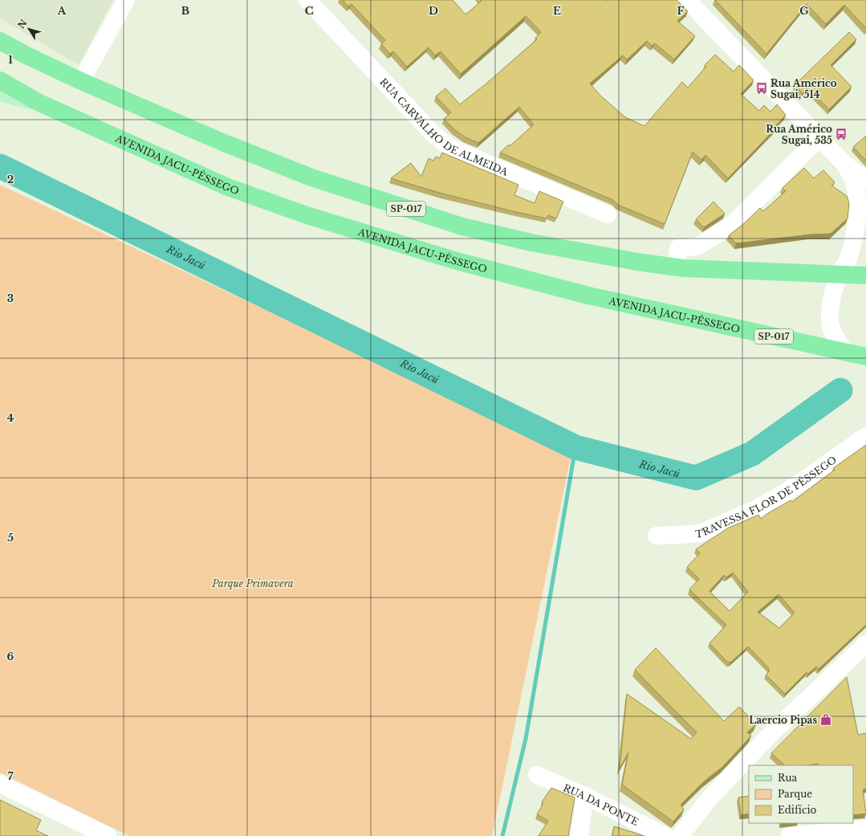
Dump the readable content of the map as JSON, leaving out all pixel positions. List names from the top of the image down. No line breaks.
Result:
{"streets":{"highway":["AVENIDA JACU-PÊSSEGO","SP-017"],"street":["RUA CARVALHO DE ALMEIDA","TRAVESSA FLOR DE PÊSSEGO","RUA DA PONTE"]},"water":["Rio Jacú"],"parks":["Parque Primavera"],"places":{"bus stop":["Rua Américo Sugai, 514","Rua Américo Sugai, 535"],"shop":["Laercio Pipas"]},"legend":["Rua","Parque","Edifício"],"north":"top left","grid":{"columns":["A","B","C","D","E","F","G"],"rows":["1","2","3","4","5","6","7"]}}
